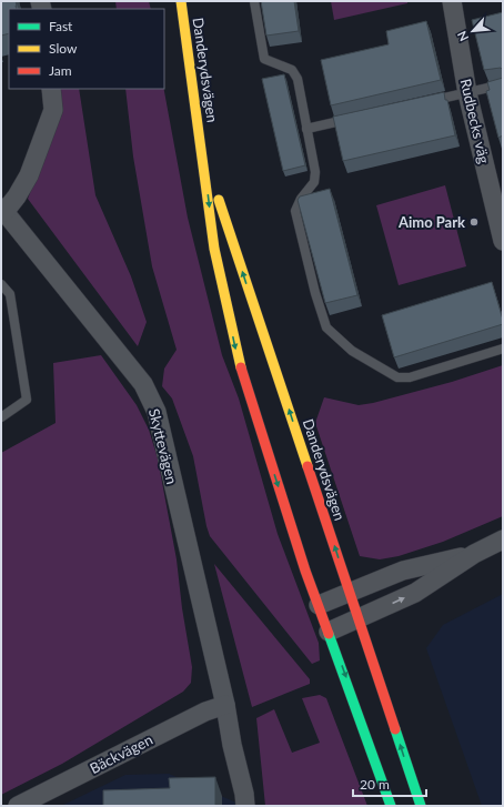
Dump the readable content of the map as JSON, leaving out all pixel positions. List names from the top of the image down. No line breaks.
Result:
{"streets":{"main road":["Danderydsvägen"],"street":["Rudbecks väg","Skyttevägen","Bäckvägen"]},"crossings":[["Skyttevägen","Bäckvägen"]],"places":["Aimo Park"],"legend":["Fast","Slow","Jam"],"scale_bar":"20 m","north":"bottom left"}
